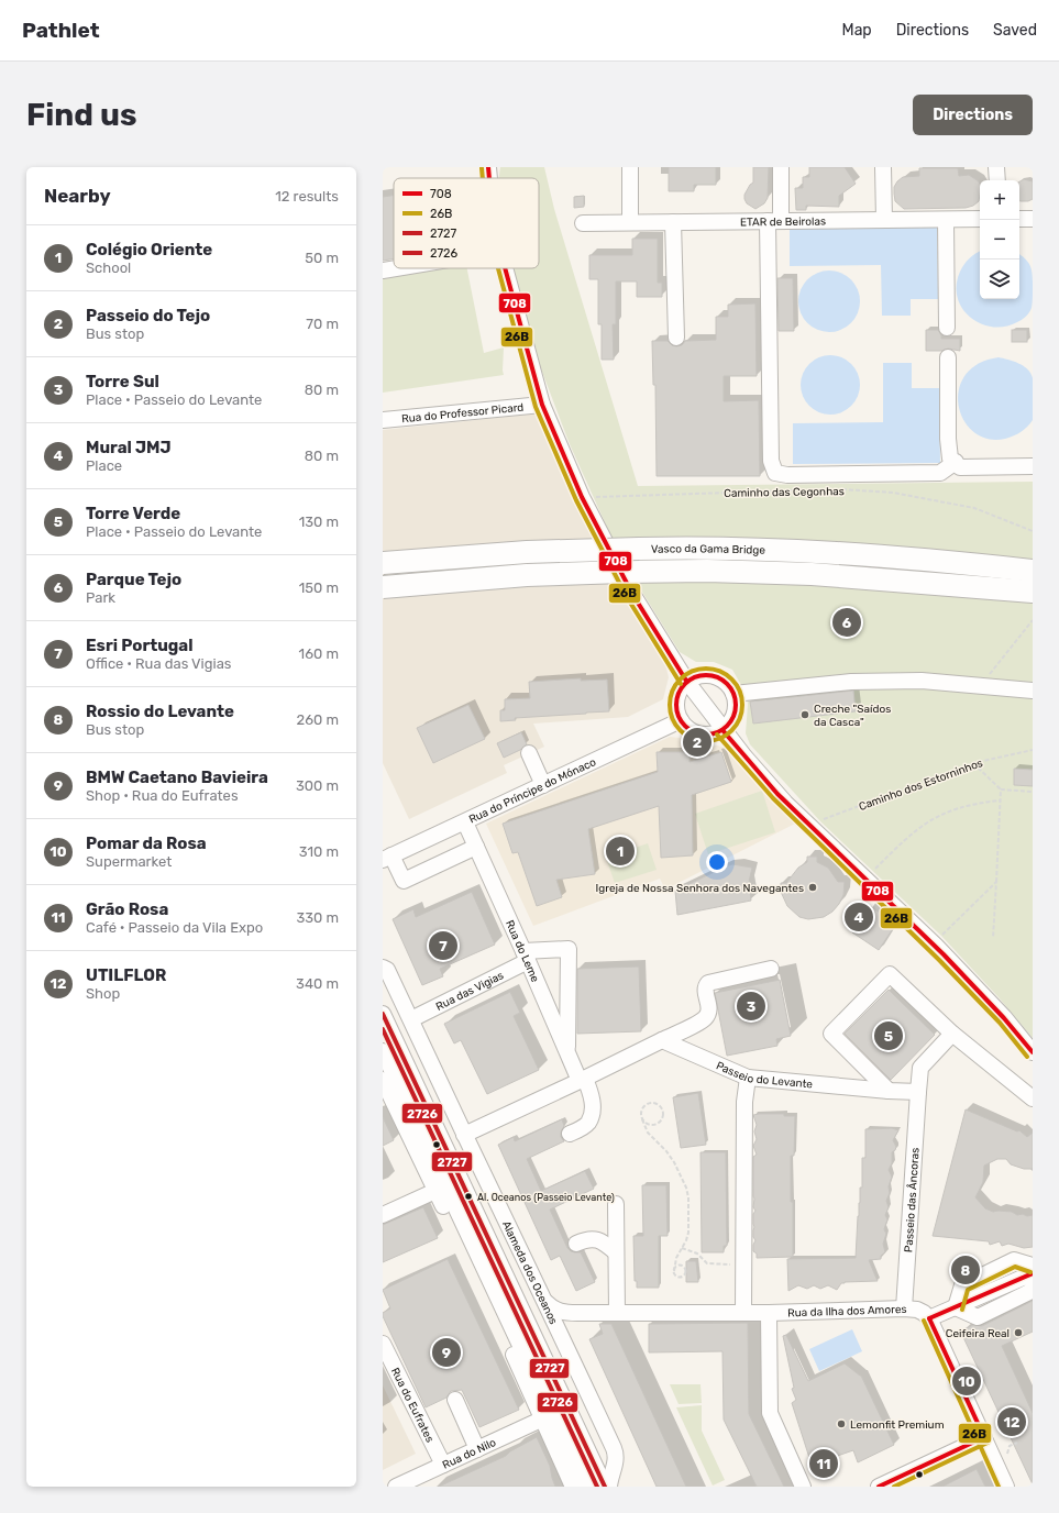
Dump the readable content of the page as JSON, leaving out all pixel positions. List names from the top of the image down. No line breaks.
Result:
{"streets":{"highway":["Vasco da Gama Bridge"],"street":["ETAR de Beirolas","Rua do Professor Picard","Rua do Príncipe do Mónaco","Rua do Leme","Rua das Vigias","Passeio do Levante","Passeio das Âncoras","Alameda dos Oceanos","Rua da Ilha dos Amores","Rua do Eufrates","Rua do Nilo"],"path":["Caminho das Cegonhas","Caminho dos Estorninhos"]},"crossings":[["Rua do Príncipe do Mónaco","Rua do Leme"],["Rua do Leme","Rua das Vigias"],["Rua das Vigias","Alameda dos Oceanos"],["Passeio do Levante","Passeio das Âncoras"],["Passeio das Âncoras","Rua da Ilha dos Amores"],["Alameda dos Oceanos","Rua da Ilha dos Amores"],["Rua do Eufrates","Rua do Nilo"]],"places":["Creche \"Saídos da Casca\"","Igreja de Nossa Senhora dos Navegantes","Al. Oceanos (Passeio Levante)","Ceifeira Real","Lemonfit Premium"],"lines":["transit line 708","transit line 26B","transit line 2727","transit line 2726"],"legend":["708","26B","2727","2726"],"page":{"header":"Pathlet","nav":["Map","Directions","Saved"],"buttons":"Directions","title":"Find us","heading":["Nearby","12 results"],"map_buttons":["+","−"],"list":[{"mark":"1","name":"Colégio Oriente","note":"School","value":"50 m"},{"mark":"2","name":"Passeio do Tejo","note":"Bus stop","value":"70 m"},{"mark":"3","name":"Torre Sul","note":"Place · Passeio do Levante","value":"80 m"},{"mark":"4","name":"Mural JMJ","note":"Place","value":"80 m"},{"mark":"5","name":"Torre Verde","note":"Place · Passeio do Levante","value":"130 m"},{"mark":"6","name":"Parque Tejo","note":"Park","value":"150 m"},{"mark":"7","name":"Esri Portugal","note":"Office · Rua das Vigias","value":"160 m"},{"mark":"8","name":"Rossio do Levante","note":"Bus stop","value":"260 m"},{"mark":"9","name":"BMW Caetano Bavieira","note":"Shop · Rua do Eufrates","value":"300 m"},{"mark":"10","name":"Pomar da Rosa","note":"Supermarket","value":"310 m"},{"mark":"11","name":"Grão Rosa","note":"Café · Passeio da Vila Expo","value":"330 m"},{"mark":"12","name":"UTILFLOR","note":"Shop","value":"340 m"}],"pins":["6","2","1","4","7","3","5","8","9","10","12","11"]}}
